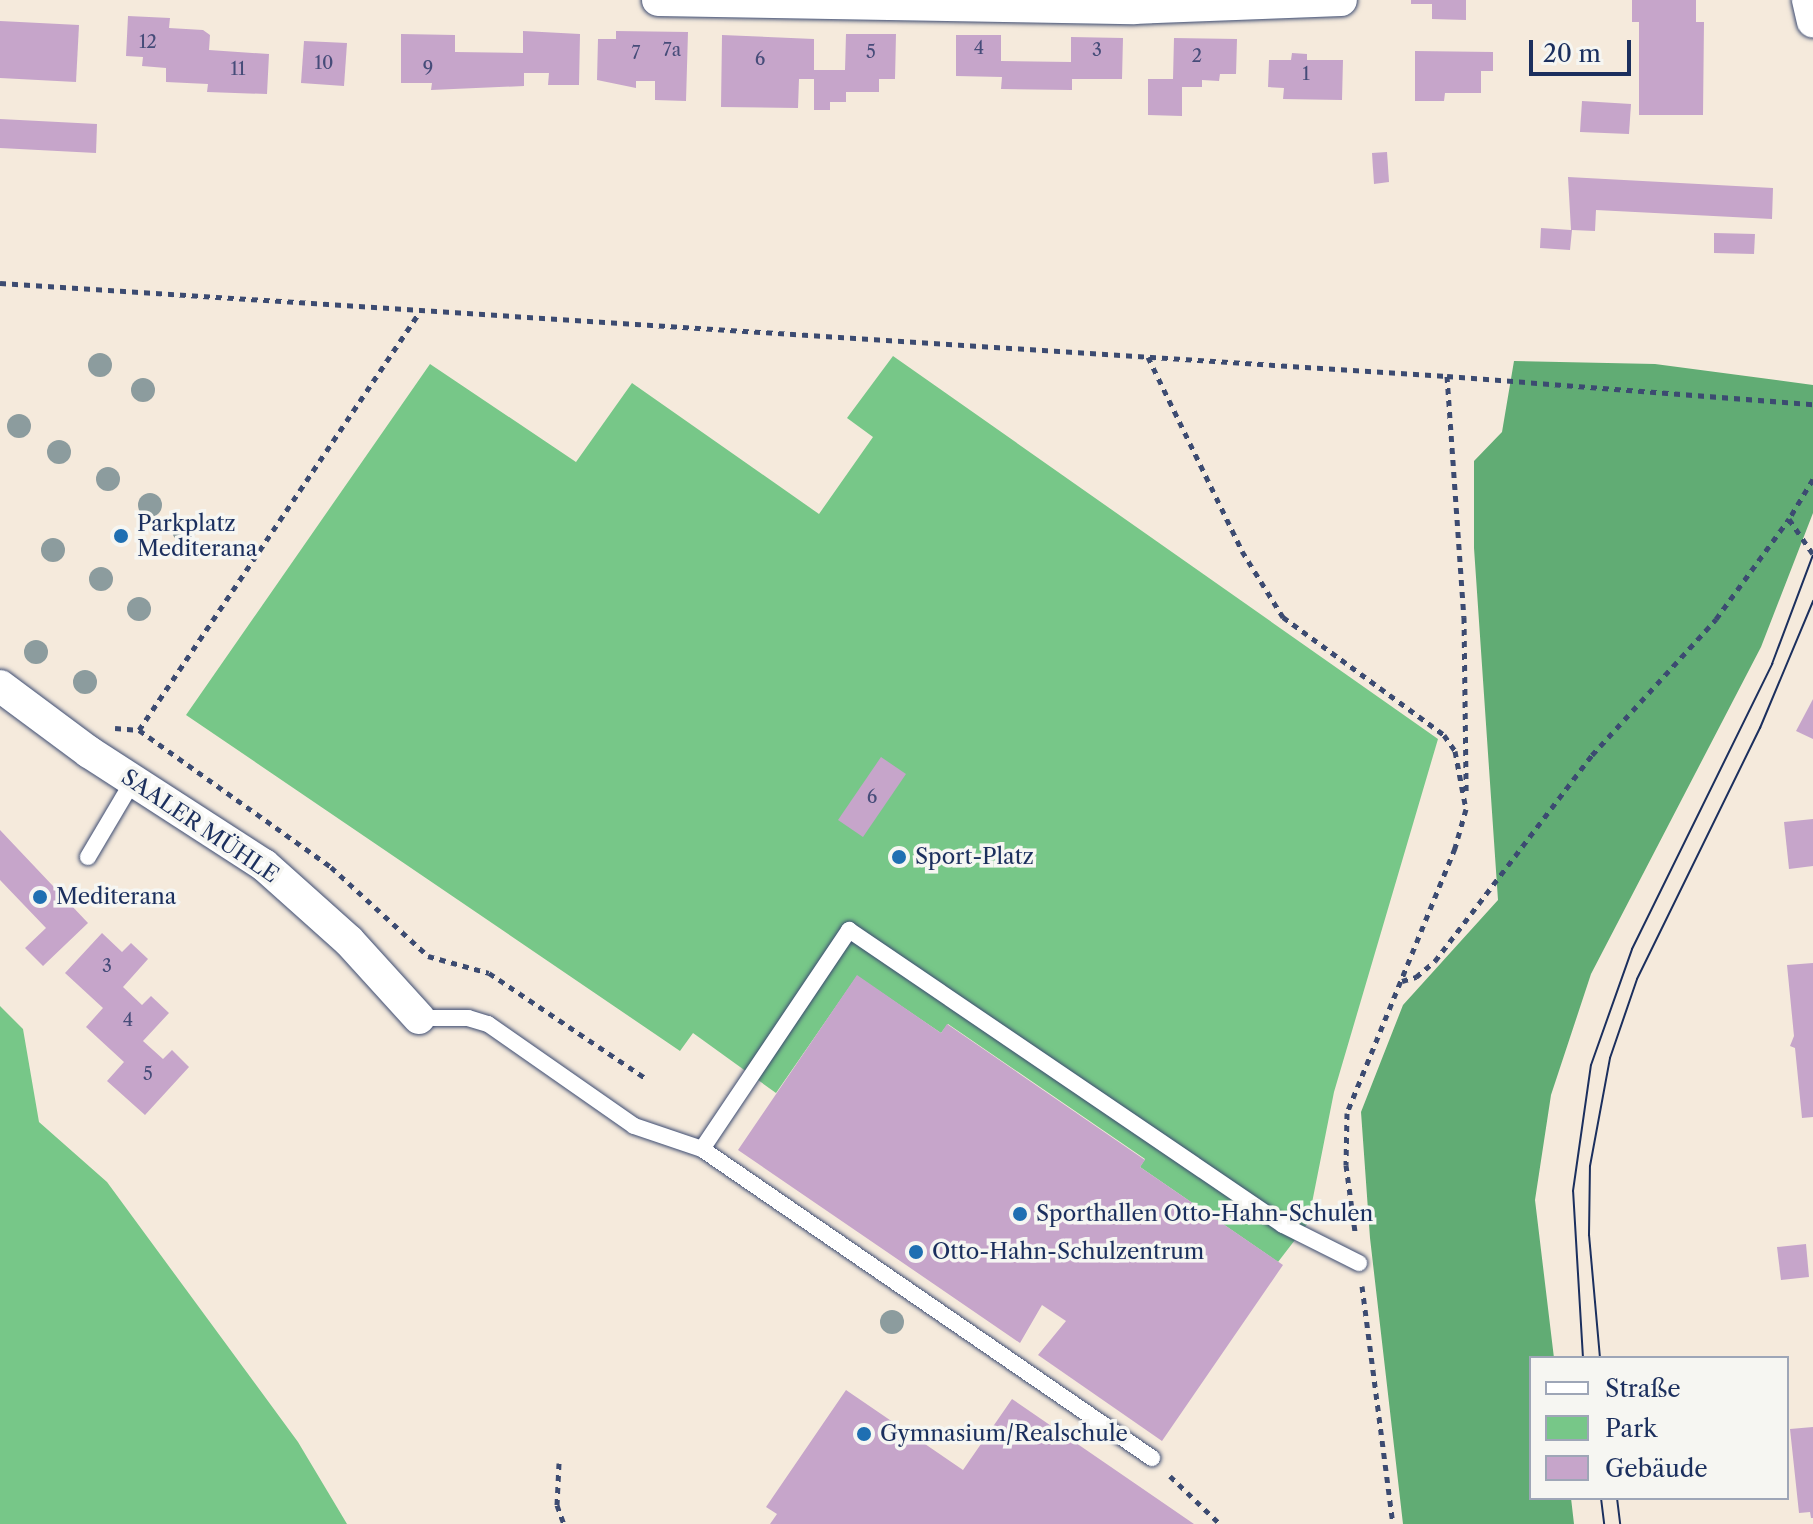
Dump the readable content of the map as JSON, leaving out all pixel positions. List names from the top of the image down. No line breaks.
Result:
{"streets":{"street":["SAALER MÜHLE"]},"places":["Parkplatz Mediterana","Sport-Platz","Mediterana","Sporthallen Otto-Hahn-Schulen","Otto-Hahn-Schulzentrum","Gymnasium/Realschule"],"house_numbers":["12","4","7a","3","5","7","2","6","10","9","11","1","6","3","4","5"],"legend":["Straße","Park","Gebäude"],"scale_bar":"20 m"}
